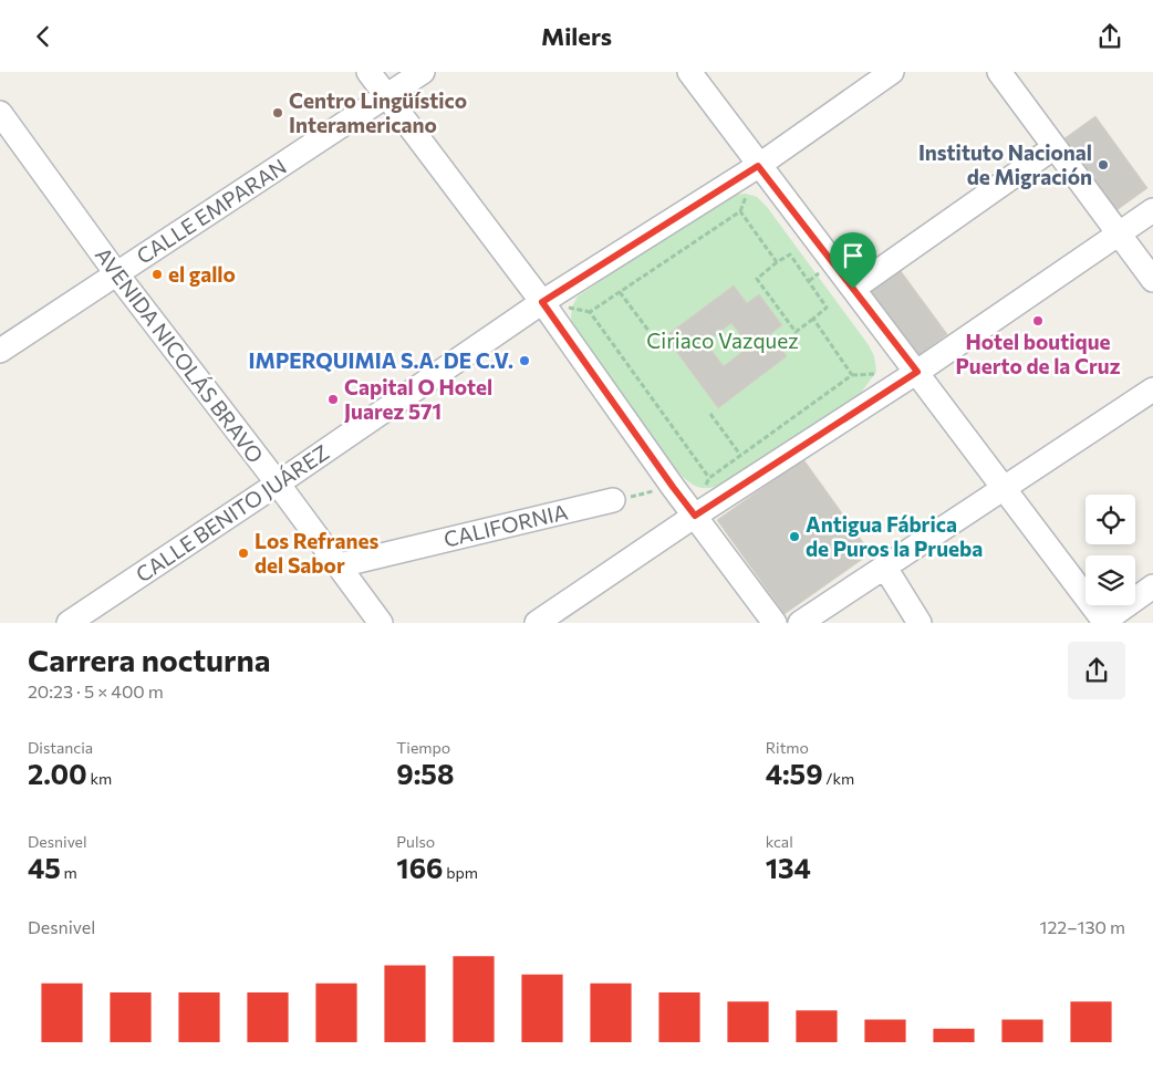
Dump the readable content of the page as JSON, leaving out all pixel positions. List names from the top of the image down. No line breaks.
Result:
{"streets":{"street":["CALLE EMPARAN","AVENIDA NICOLÁS BRAVO","CALLE BENITO JUÁREZ","CALIFORNIA"]},"crossings":[["CALLE EMPARAN","AVENIDA NICOLÁS BRAVO"],["AVENIDA NICOLÁS BRAVO","CALLE BENITO JUÁREZ"],["AVENIDA NICOLÁS BRAVO","CALIFORNIA"]],"parks":["Ciriaco Vazquez"],"places":["Centro Lingüístico Interamericano","Instituto Nacional de Migración","el gallo","Hotel boutique Puerto de la Cruz","IMPERQUIMIA S.A. DE C.V.","Capital O Hotel Juarez 571","Antigua Fábrica de Puros la Prueba","Los Refranes del Sabor"],"page":{"header":"Milers","heading":["Carrera nocturna","20:23 · 5 × 400 m"],"stats":[["Distancia","2.00 km"],["Tiempo","9:58"],["Ritmo","4:59 /km"],["Desnivel","45 m"],["Pulso","166 bpm"],["kcal","134"]],"chart":["Desnivel","122–130 m"]}}
